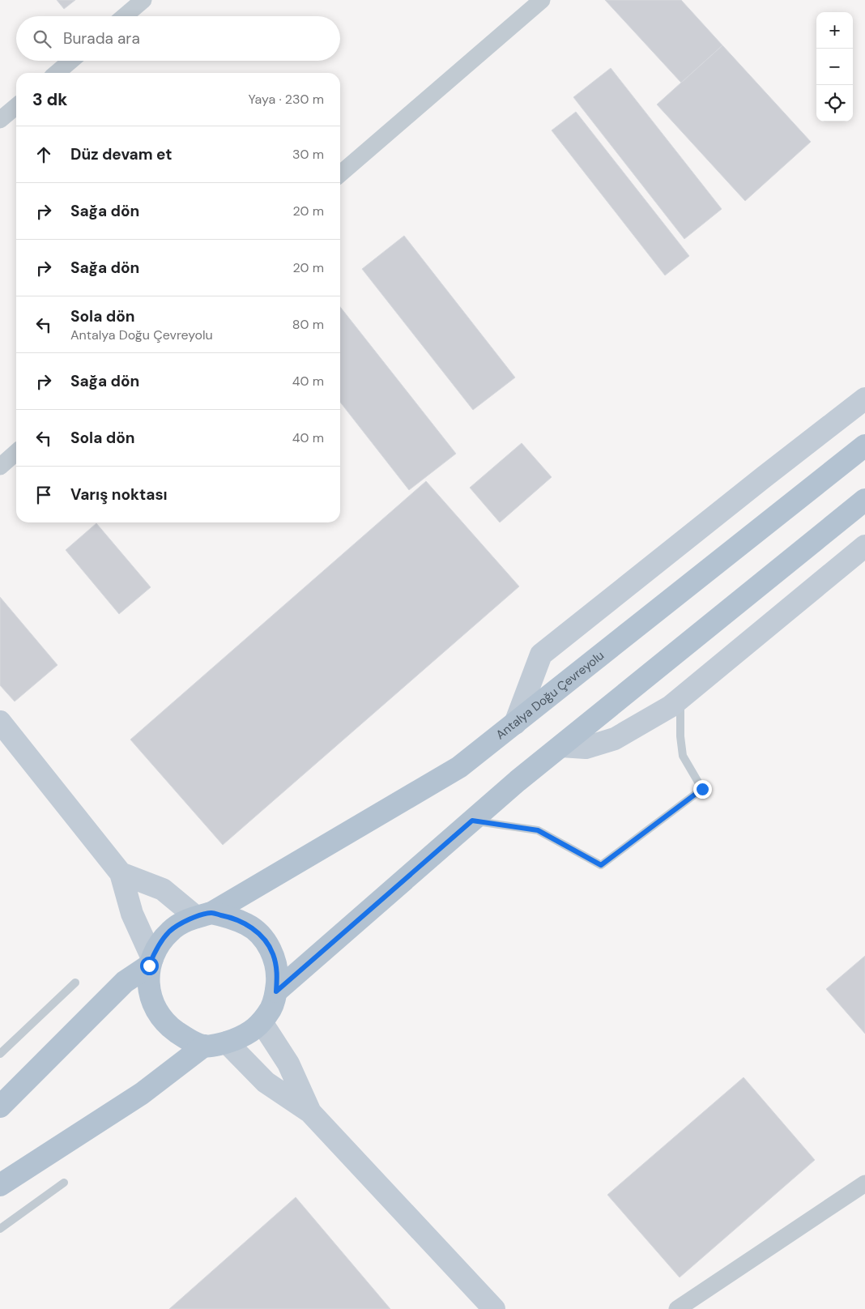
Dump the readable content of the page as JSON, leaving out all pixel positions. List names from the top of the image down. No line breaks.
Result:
{"streets":{"main road":["Antalya Doğu Çevreyolu"]},"page":{"map_buttons":["+","−"],"search":"Burada ara","heading":["3 dk","Yaya · 230 m"],"list":[["Düz devam et","30 m"],["Sağa dön","20 m"],["Sağa dön","20 m"],["Sola dön","Antalya Doğu Çevreyolu","80 m"],["Sağa dön","40 m"],["Sola dön","40 m"],"Varış noktası"]}}
